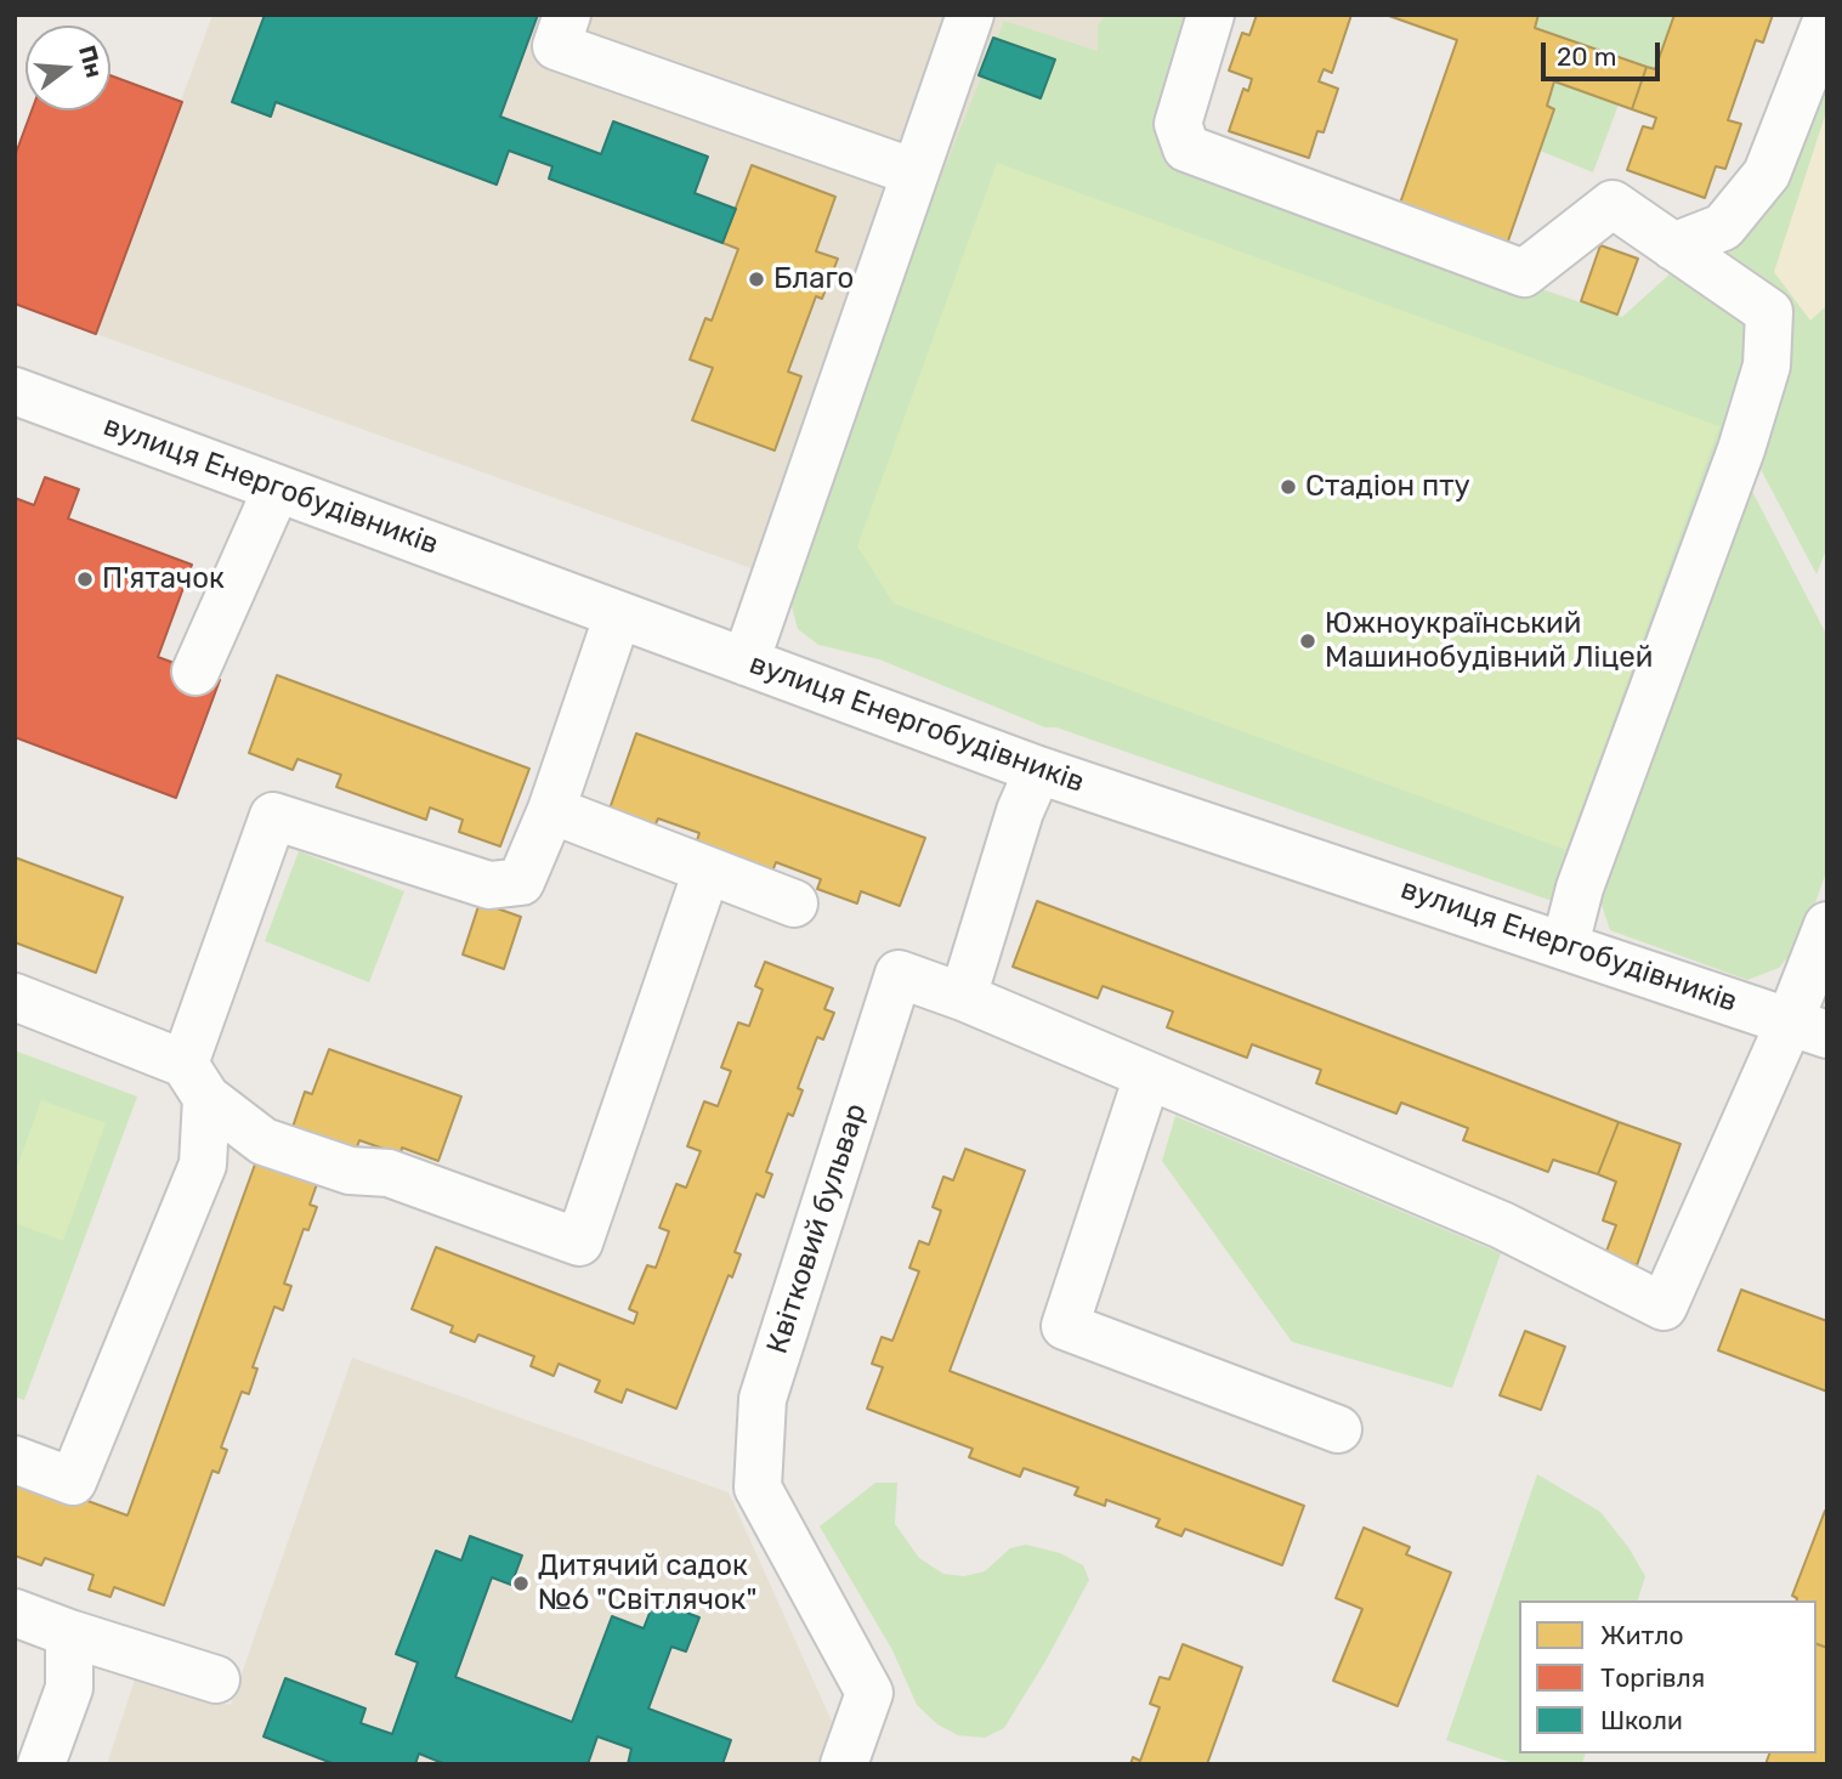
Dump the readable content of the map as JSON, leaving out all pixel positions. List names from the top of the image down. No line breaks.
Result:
{"streets":{"street":["вулиця Енергобудівників","Квітковий бульвар"]},"places":["Благо","Стадіон пту","П'ятачок","Южноукраїнський Машинобудівний Ліцей","Дитячий садок №6 \"Світлячок\""],"legend":["Житло","Торгівля","Школи"],"scale_bar":"20 m","north":"right"}
